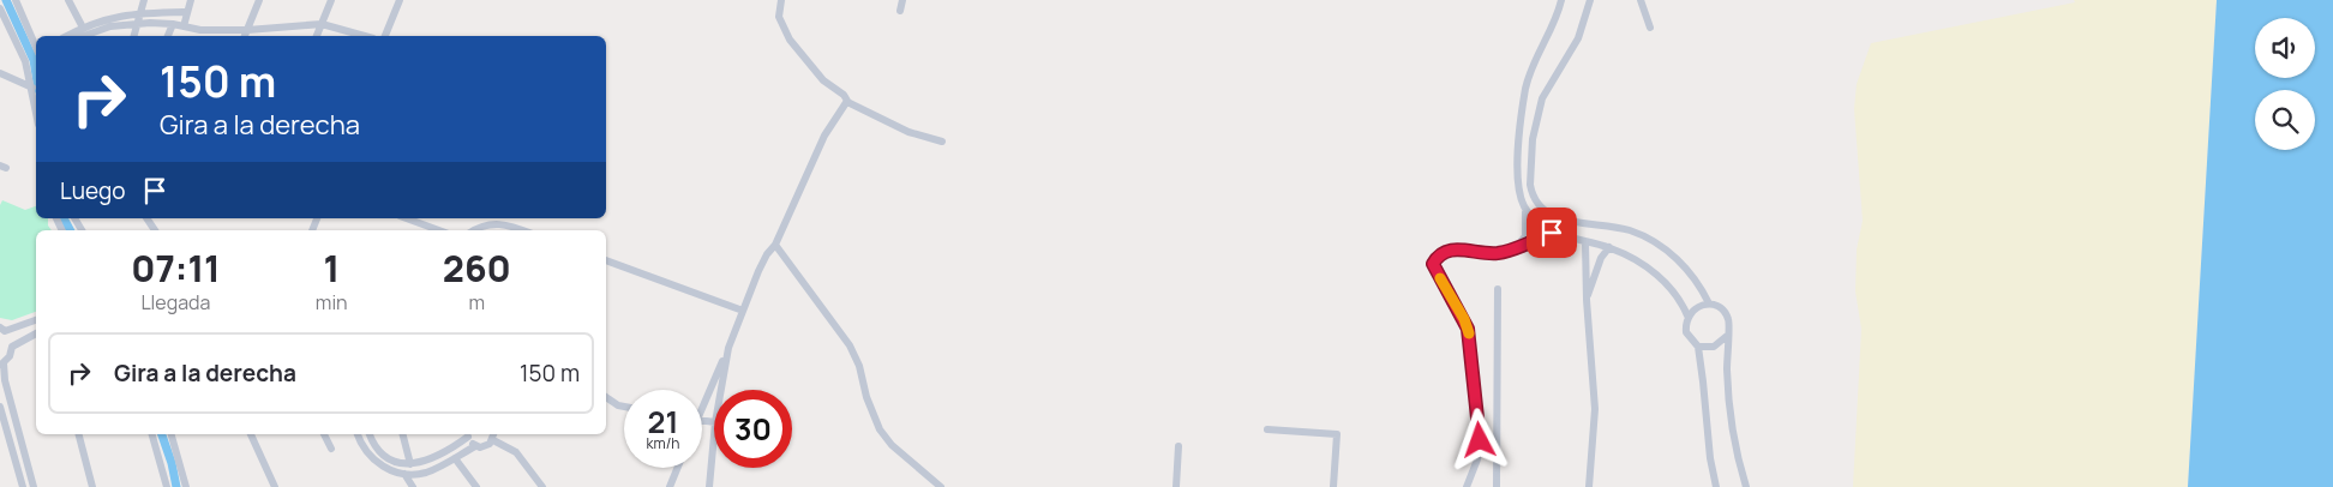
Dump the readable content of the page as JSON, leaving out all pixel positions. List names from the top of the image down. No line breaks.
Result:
{"page":{"turn":["150 m","Gira a la derecha"],"then":"Luego","eta":["07:11","Llegada","1","min","260","m"],"list":[{"name":"Gira a la derecha","value":"150 m"}],"speed":"21 km/h","limit":"30"}}
